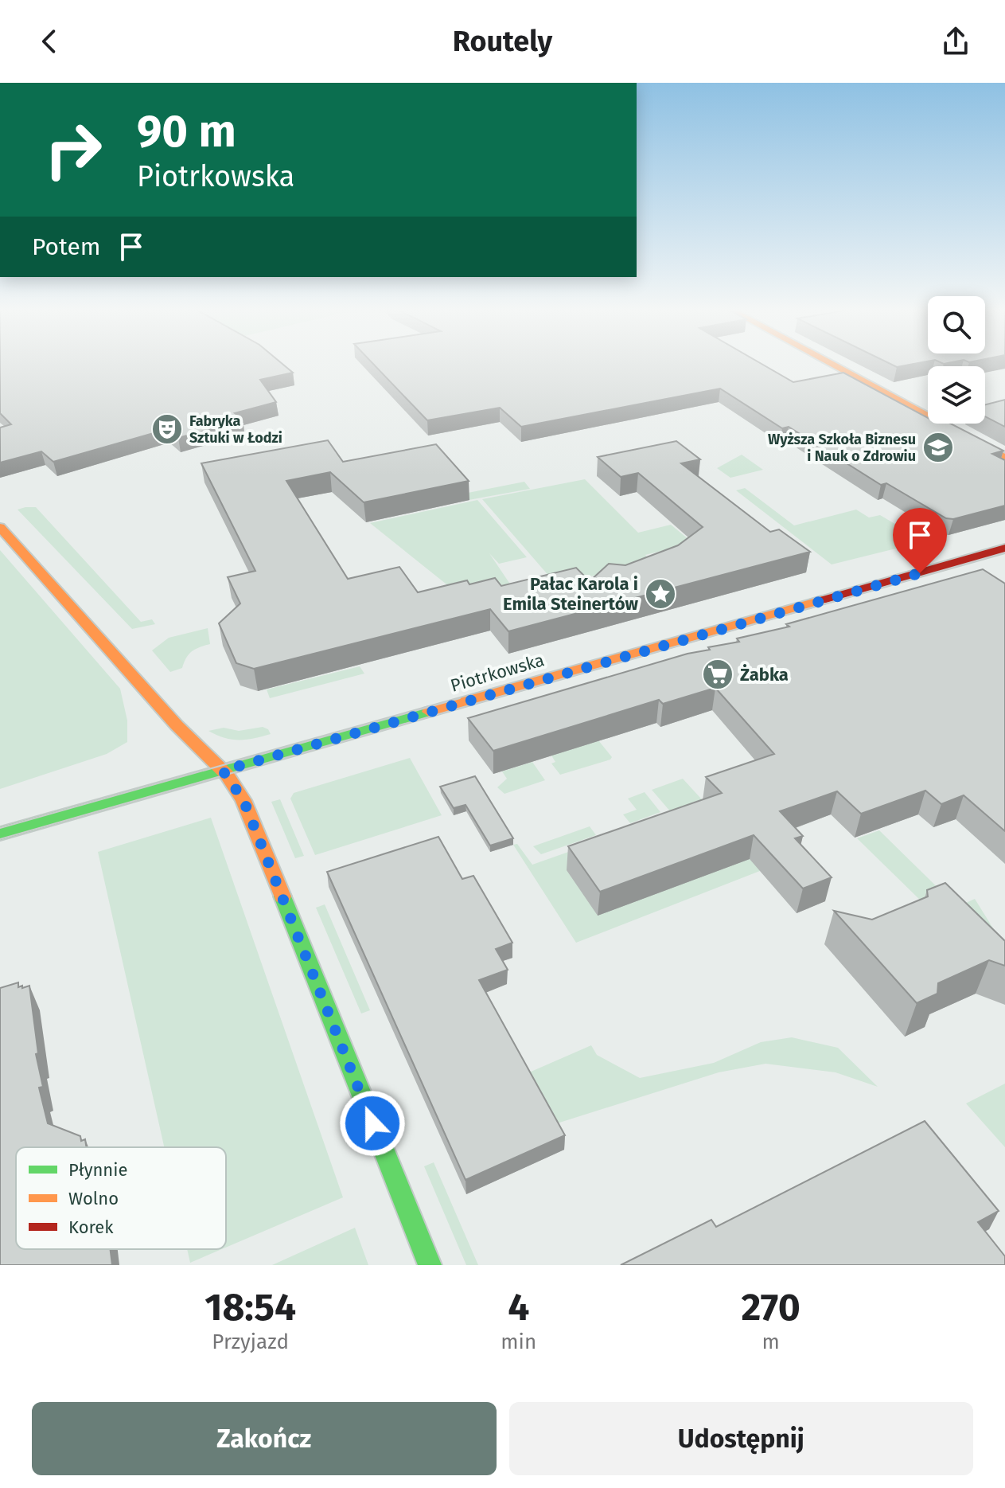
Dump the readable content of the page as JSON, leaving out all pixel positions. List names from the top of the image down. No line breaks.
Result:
{"streets":{"street":["Piotrkowska"]},"places":{"theatre":["Fabryka Sztuki w Łodzi"],"school or university":["Wyższa Szkoła Biznesu i Nauk o Zdrowiu"],"place":["Pałac Karola i Emila Steinertów"],"supermarket":["Żabka"]},"legend":["Płynnie","Wolno","Korek"],"page":{"header":"Routely","turn":["90 m","Piotrkowska"],"then":"Potem","eta":["18:54","Przyjazd","4","min","270","m"],"buttons":["Zakończ","Udostępnij"]}}
